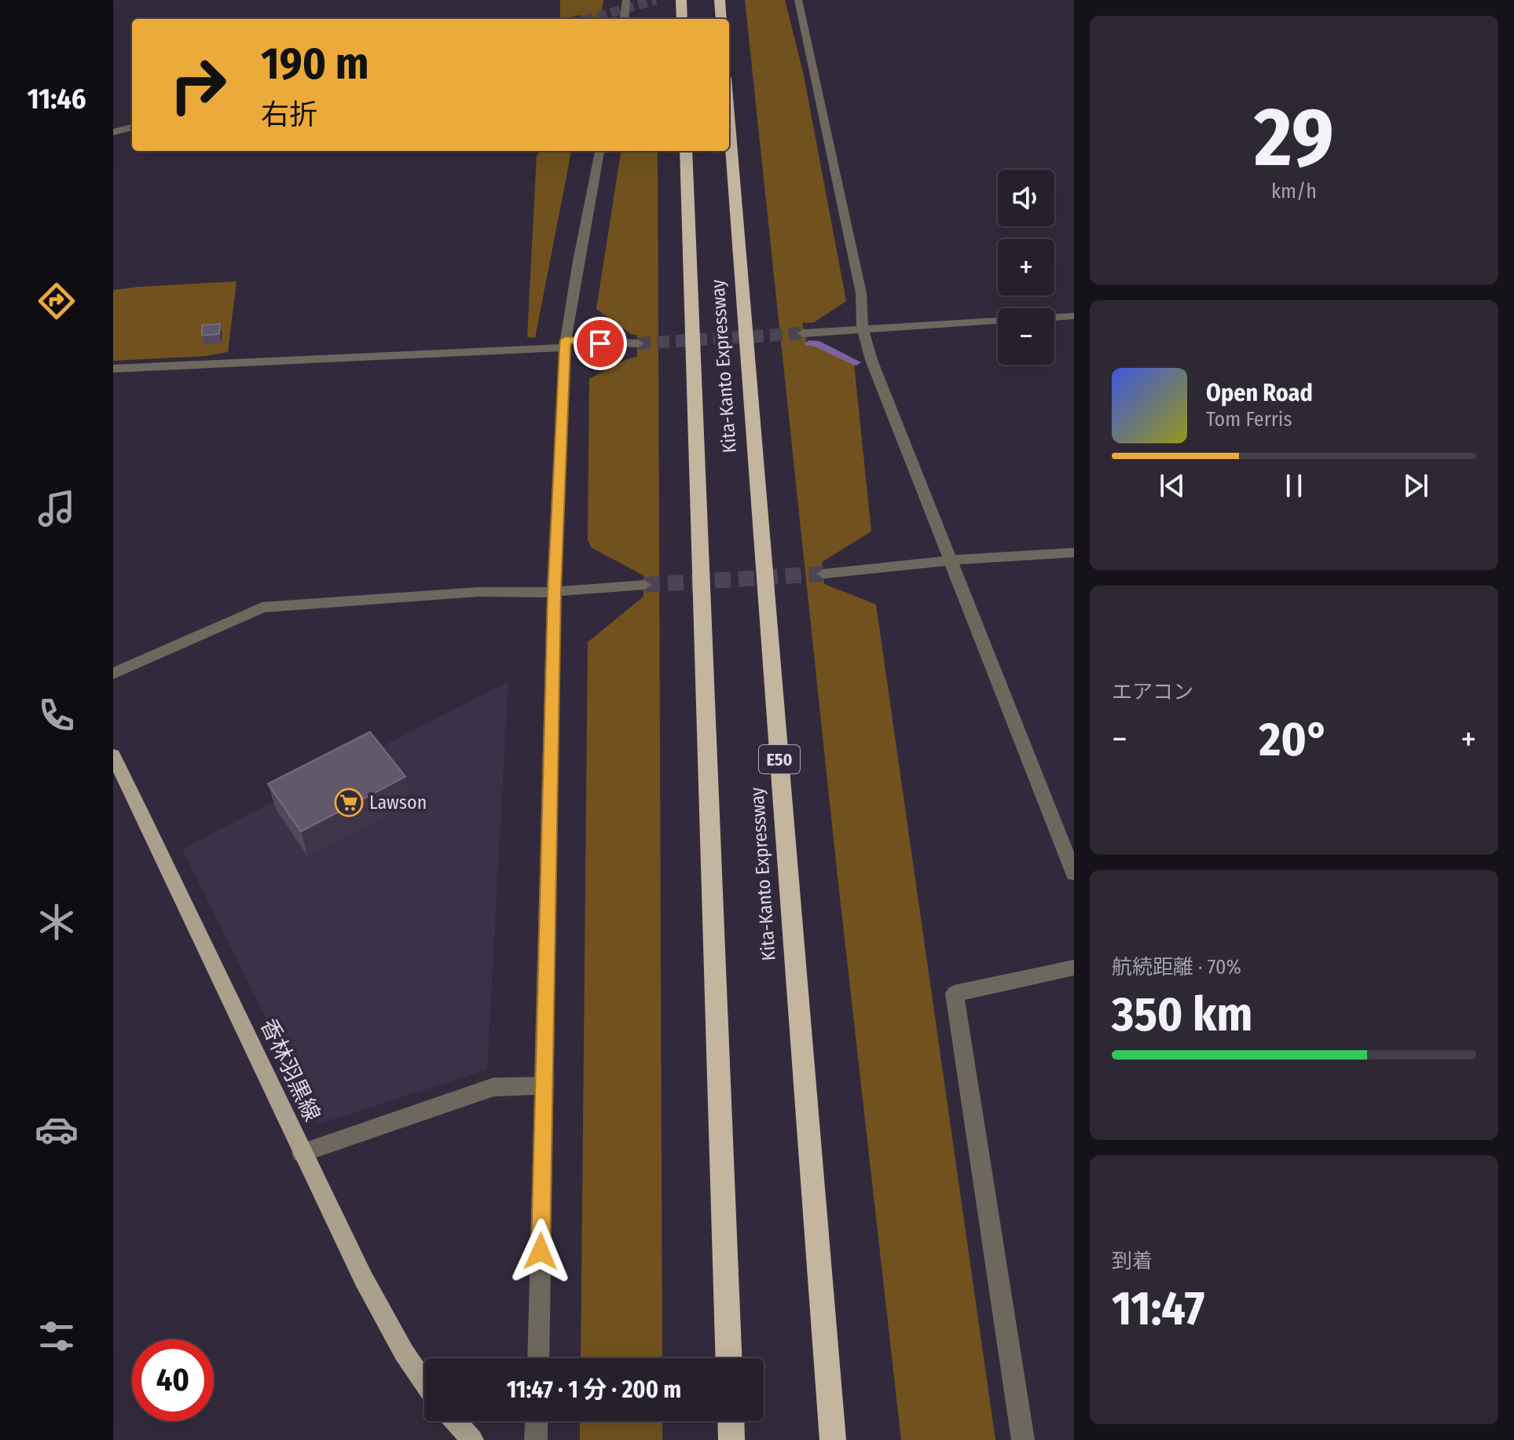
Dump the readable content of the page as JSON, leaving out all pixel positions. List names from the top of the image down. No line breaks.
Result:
{"streets":{"highway":["Kita-Kanto Expressway","E50"],"main road":["香林羽黒線"]},"places":{"supermarket":["Lawson"]},"page":{"tabs":"11:46","tile":[["29","km/h"],"エアコン",["航続距離 · 70%","350 km"],["到着","11:47"]],"turn":["190 m","右折"],"map_buttons":["+","−"],"song":["Open Road","Tom Ferris"],"heat":["−","20°","+"],"limit":"40","trip":"11:47 · 1 分 · 200 m"}}
